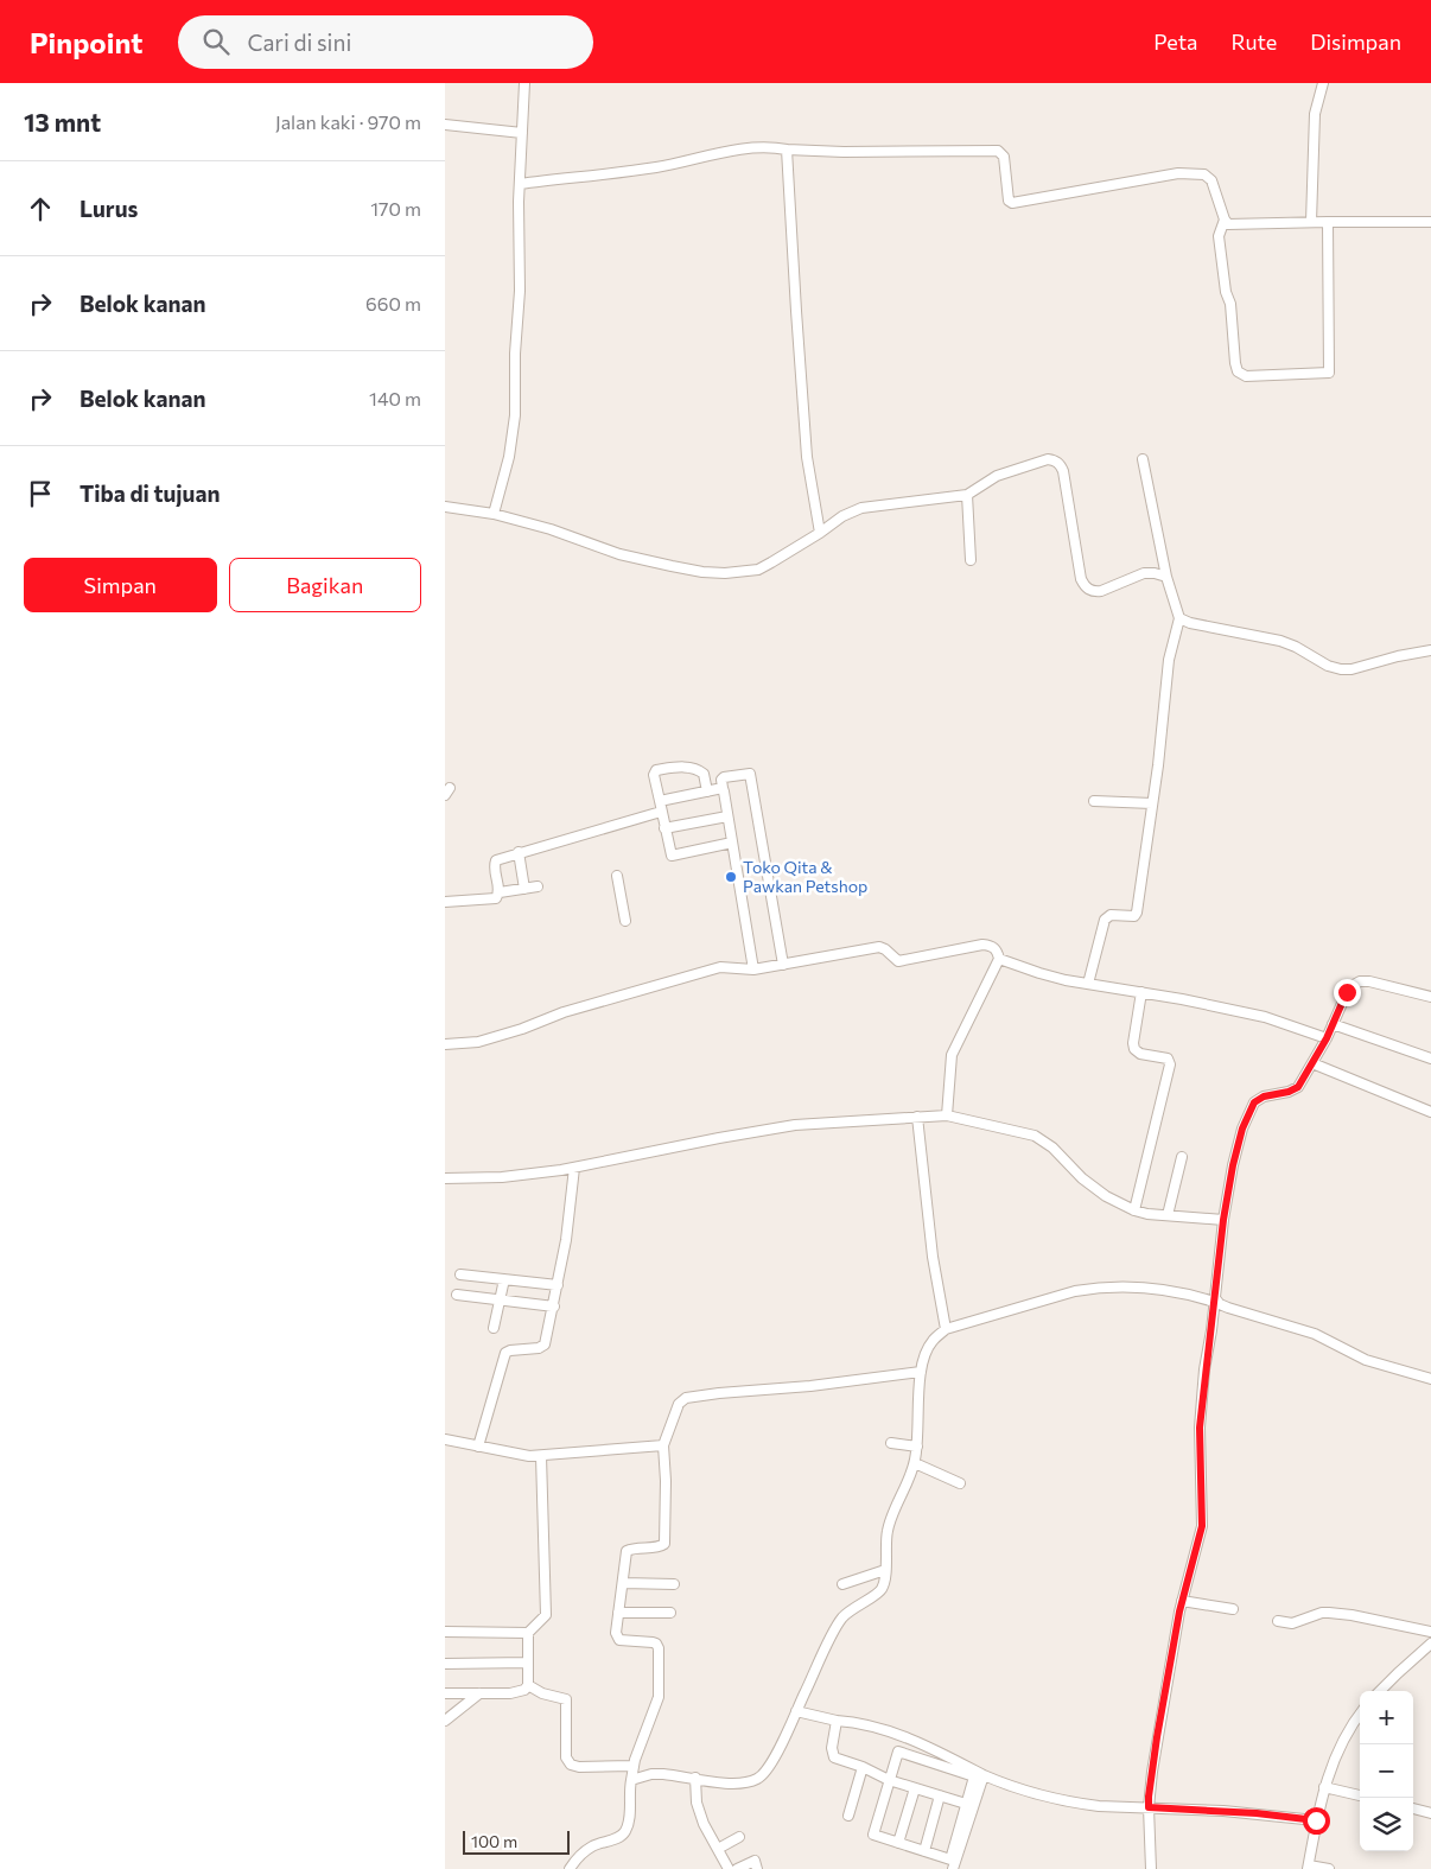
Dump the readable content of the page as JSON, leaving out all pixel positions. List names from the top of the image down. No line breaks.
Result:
{"places":["Toko Qita & Pawkan Petshop"],"scale_bar":"100 m","page":{"header":"Pinpoint","search":"Cari di sini","nav":["Peta","Rute","Disimpan"],"heading":["13 mnt","Jalan kaki · 970 m"],"list":[["Lurus","170 m"],["Belok kanan","660 m"],["Belok kanan","140 m"],"Tiba di tujuan"],"buttons":["Simpan","Bagikan"],"map_buttons":["+","−"],"scale":"100 m"}}
